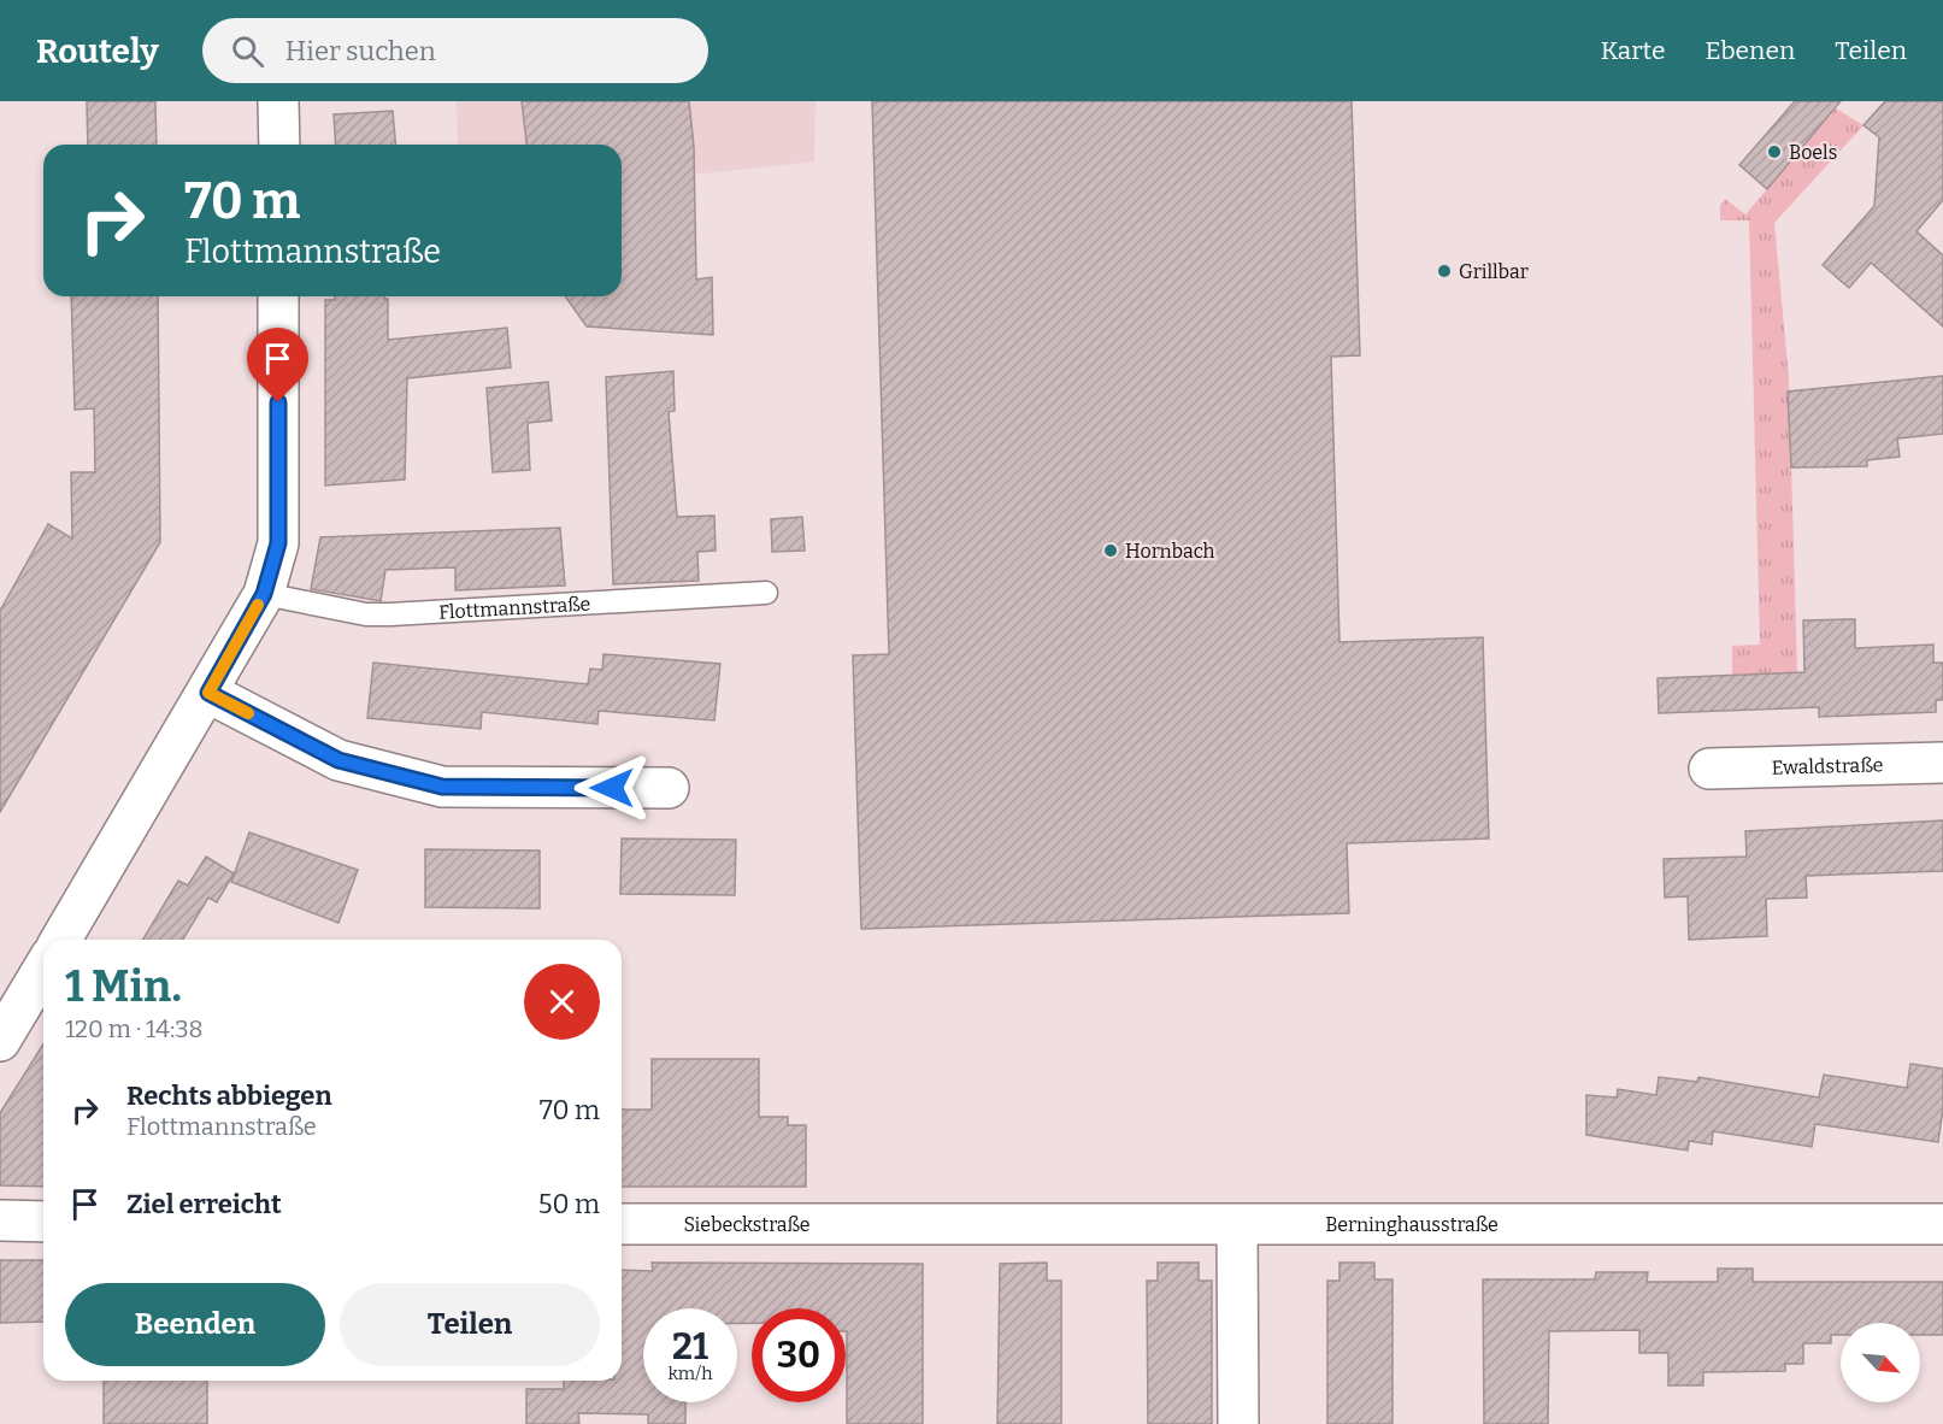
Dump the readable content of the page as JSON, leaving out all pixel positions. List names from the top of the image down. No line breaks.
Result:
{"streets":{"street":["Ewaldstraße","Siebeckstraße","Berninghausstraße"],"lane":["Flottmannstraße"]},"crossings":[["Siebeckstraße","Berninghausstraße"]],"places":["Boels","Grillbar","Hornbach"],"north":"bottom right","page":{"header":"Routely","search":"Hier suchen","nav":["Karte","Ebenen","Teilen"],"turn":["70 m","Flottmannstraße"],"heading":["1 Min.","120 m · 14:38"],"list":[{"name":"Rechts abbiegen","note":"Flottmannstraße","value":"70 m"},{"name":"Ziel erreicht","value":"50 m"}],"buttons":["Beenden","Teilen"],"speed":"21 km/h","limit":"30"}}
